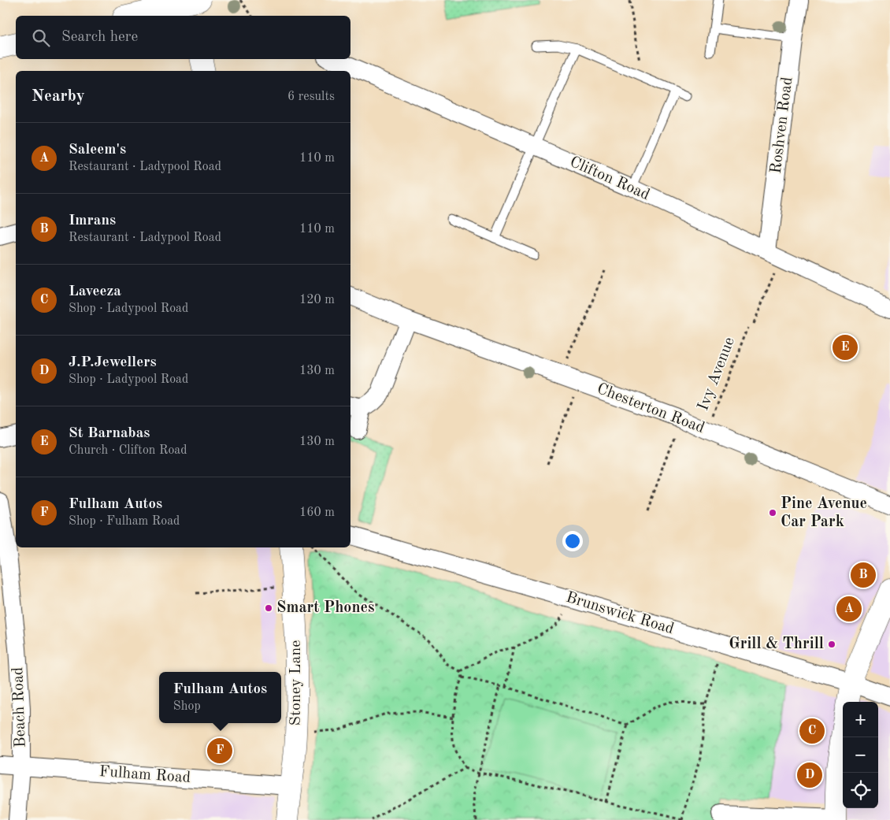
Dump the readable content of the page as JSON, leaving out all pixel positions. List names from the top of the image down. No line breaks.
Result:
{"streets":{"street":["Roshven Road","Clifton Road","Chesterton Road","Brunswick Road","Stoney Lane","Beach Road","Fulham Road"],"path":["Ivy Avenue"]},"crossings":[["Roshven Road","Clifton Road"],["Ivy Avenue","Chesterton Road"],["Stoney Lane","Fulham Road"],["Beach Road","Fulham Road"]],"places":["Pine Avenue Car Park","Smart Phones","Grill & Thrill"],"page":{"search":"Search here","heading":["Nearby","6 results"],"list":[{"mark":"A","name":"Saleem's","note":"Restaurant · Ladypool Road","value":"110 m"},{"mark":"B","name":"Imrans","note":"Restaurant · Ladypool Road","value":"110 m"},{"mark":"C","name":"Laveeza","note":"Shop · Ladypool Road","value":"120 m"},{"mark":"D","name":"J.P.Jewellers","note":"Shop · Ladypool Road","value":"130 m"},{"mark":"E","name":"St Barnabas","note":"Church · Clifton Road","value":"130 m"},{"mark":"F","name":"Fulham Autos","note":"Shop · Fulham Road","value":"160 m"}],"pins":["E","B","A","C","F","D"],"popup":["Fulham Autos","Shop"],"map_buttons":["+","−"]}}
